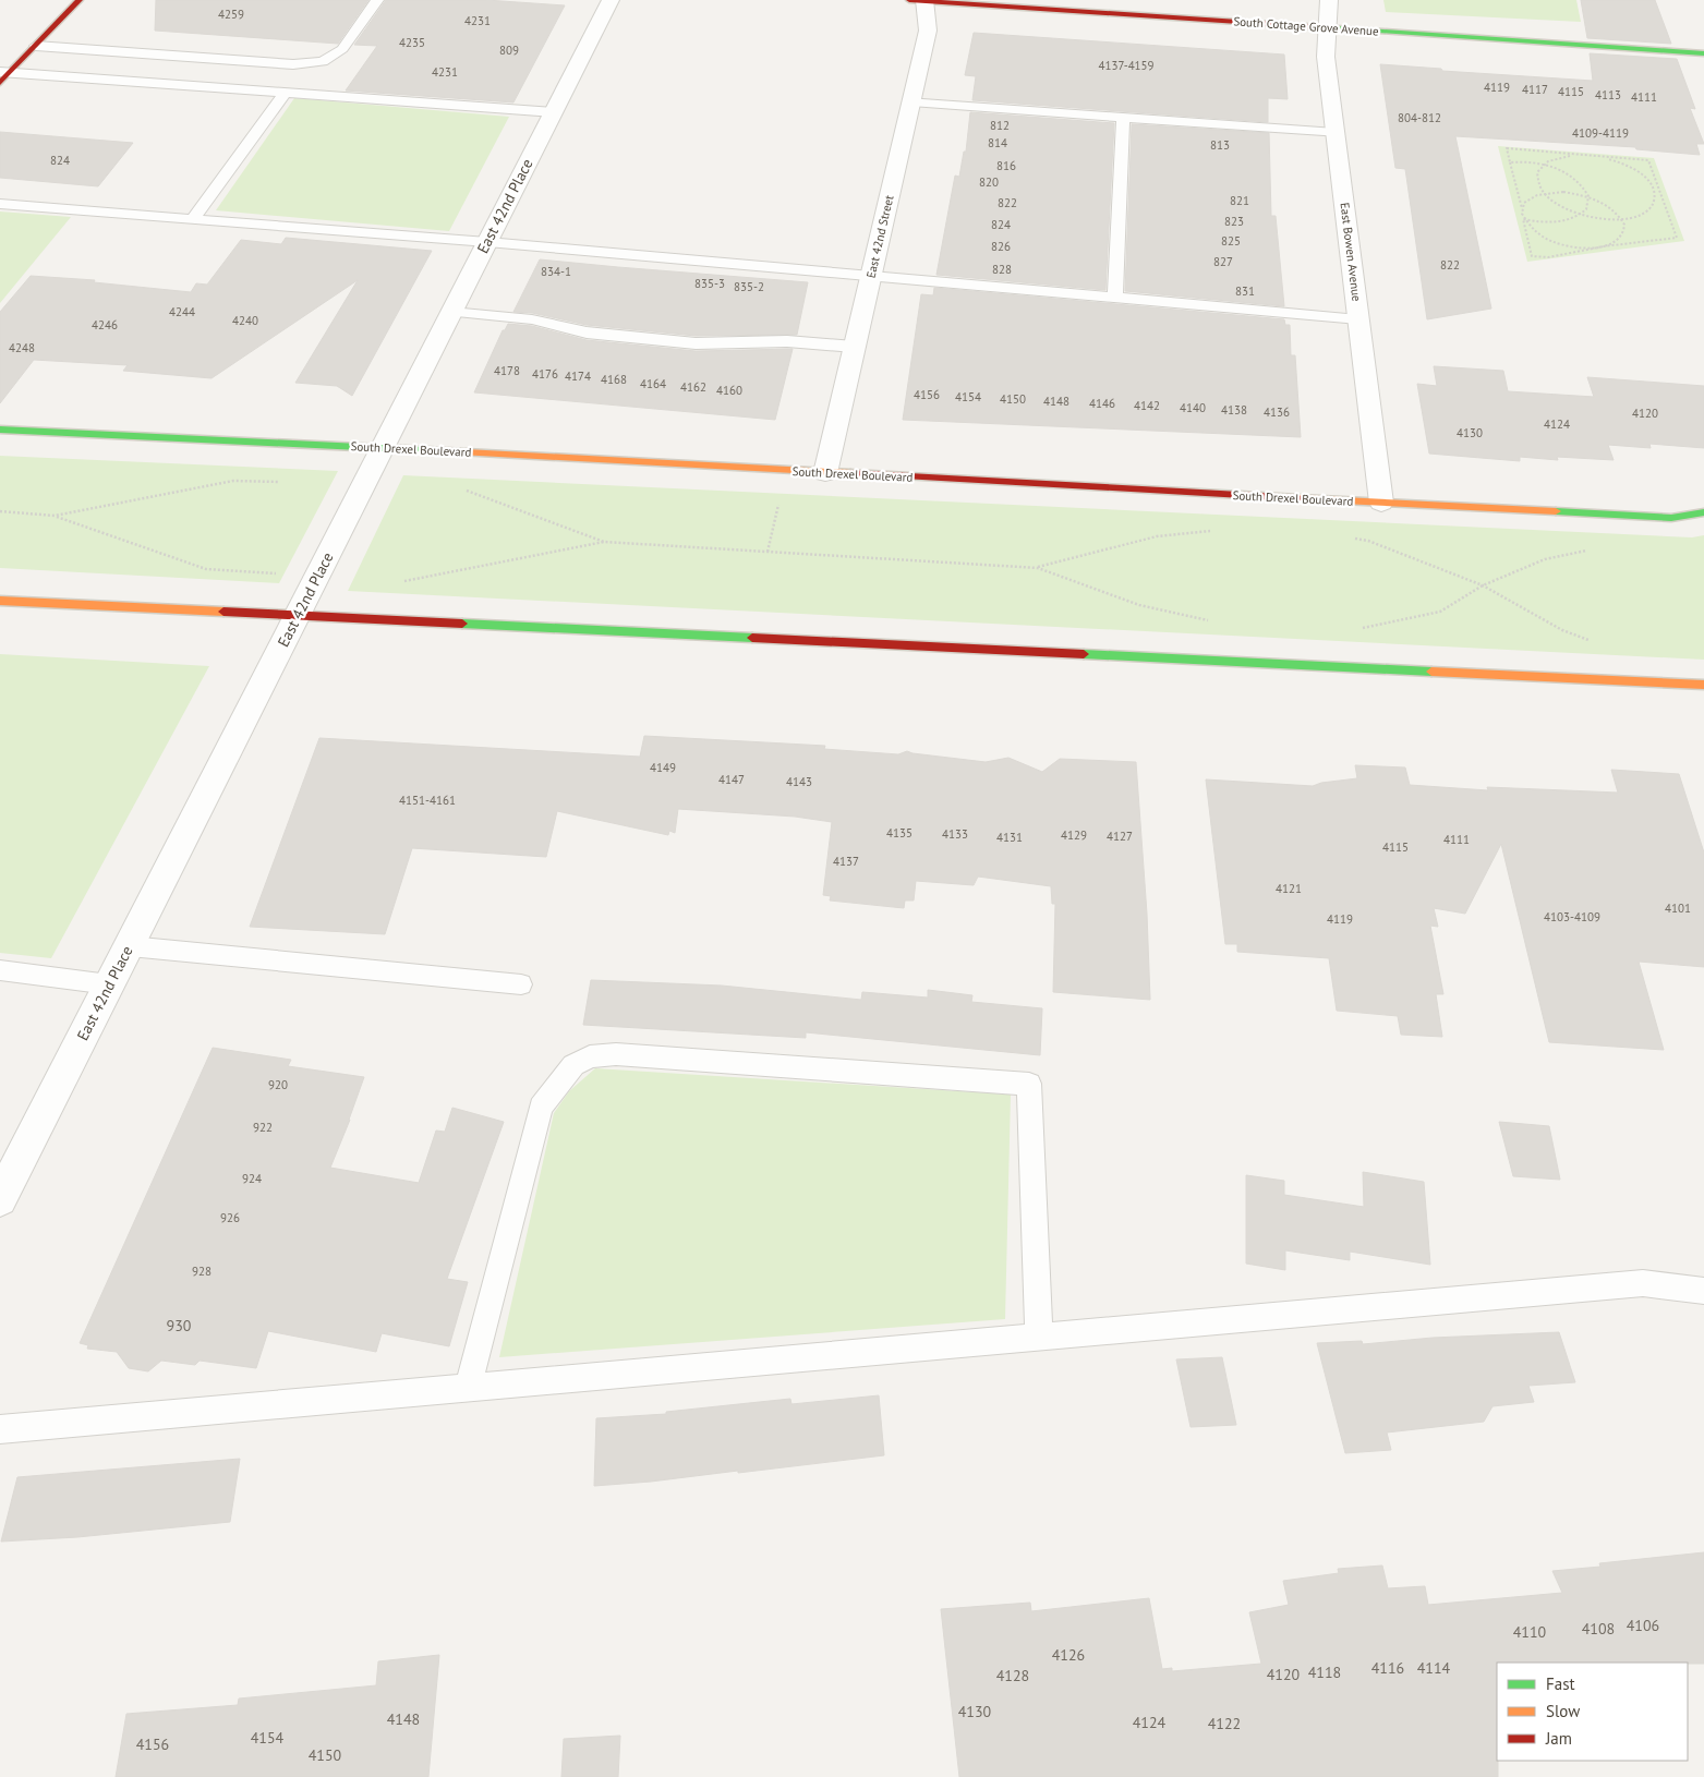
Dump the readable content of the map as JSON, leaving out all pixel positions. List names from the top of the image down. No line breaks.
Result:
{"streets":{"street":["South Cottage Grove Avenue","East 42nd Place","East 42nd Street","East Bowen Avenue","South Drexel Boulevard"]},"crossings":[["South Cottage Grove Avenue","East 42nd Street"],["South Cottage Grove Avenue","East Bowen Avenue"],["East 42nd Place","South Drexel Boulevard"],["East 42nd Street","South Drexel Boulevard"],["East Bowen Avenue","South Drexel Boulevard"]],"house_numbers":["4259","4231","4235","809","4137-4159","4231","4119","4117","4115","4113","4111","804-812","812","4109-4119","814","813","824","816","820","821","822","823","824","825","826","827","822","828","834-1","835-3","835-2","831","4244","4240","4246","4248","4178","4176","4174","4168","4164","4162","4160","4156","4154","4150","4148","4146","4142","4140","4138","4136","4120","4124","4130","4149","4147","4143","4151-4161","4135","4133","4129","4127","4131","4111","4115","4137","4121","4101","4103-4109","4119","920","922","924","926","928","930","4106","4108","4110","4126","4116","4114","4118","4120","4128","4130","4148","4124","4122","4154","4156","4150"],"legend":["Fast","Slow","Jam"]}
